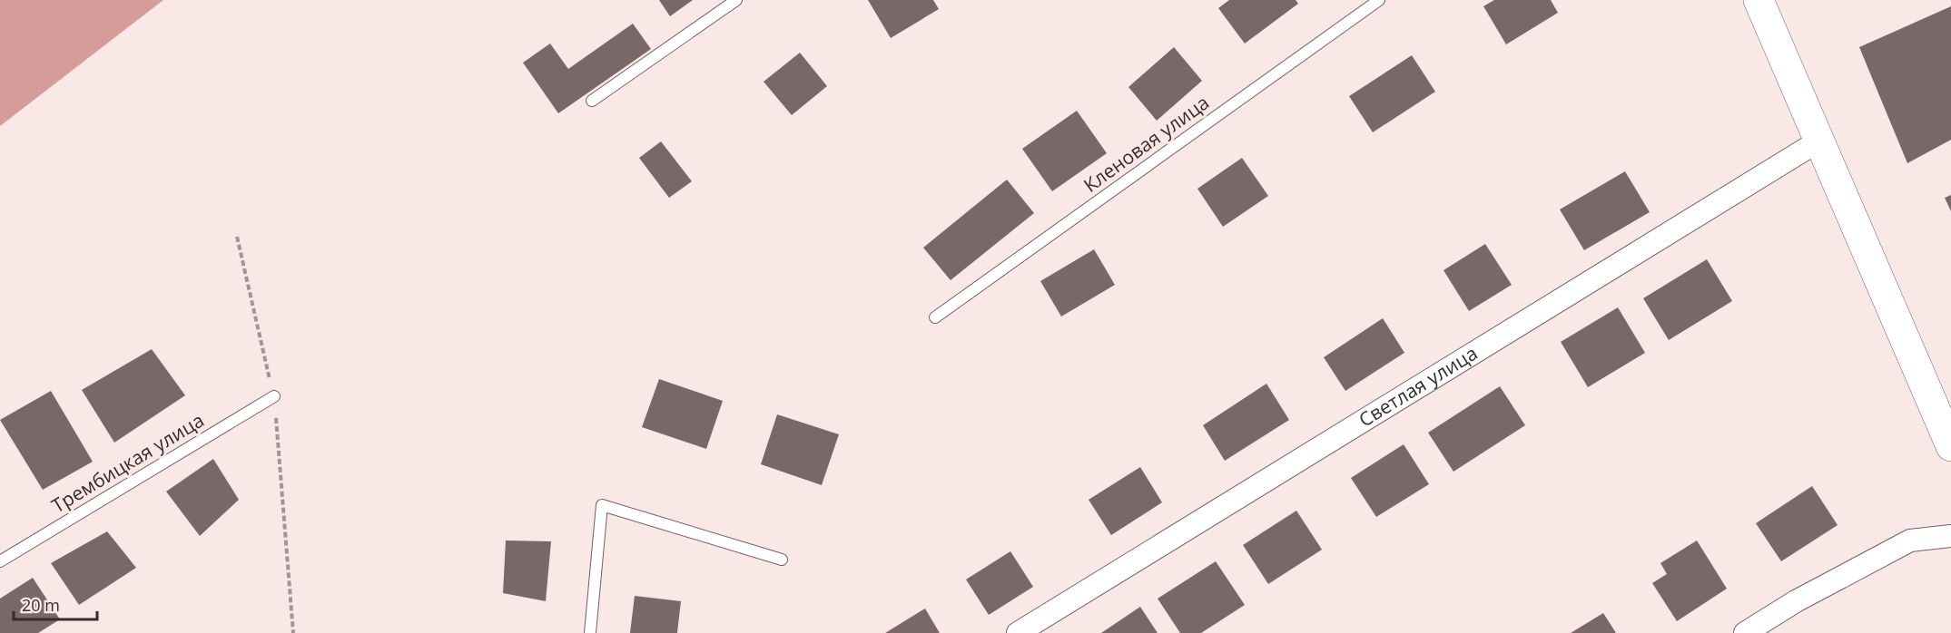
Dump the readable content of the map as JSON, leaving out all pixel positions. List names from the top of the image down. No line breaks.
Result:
{"streets":{"street":["Светлая улица"],"lane":["Кленовая улица","Трембицкая улица"]},"scale_bar":"20 m"}
